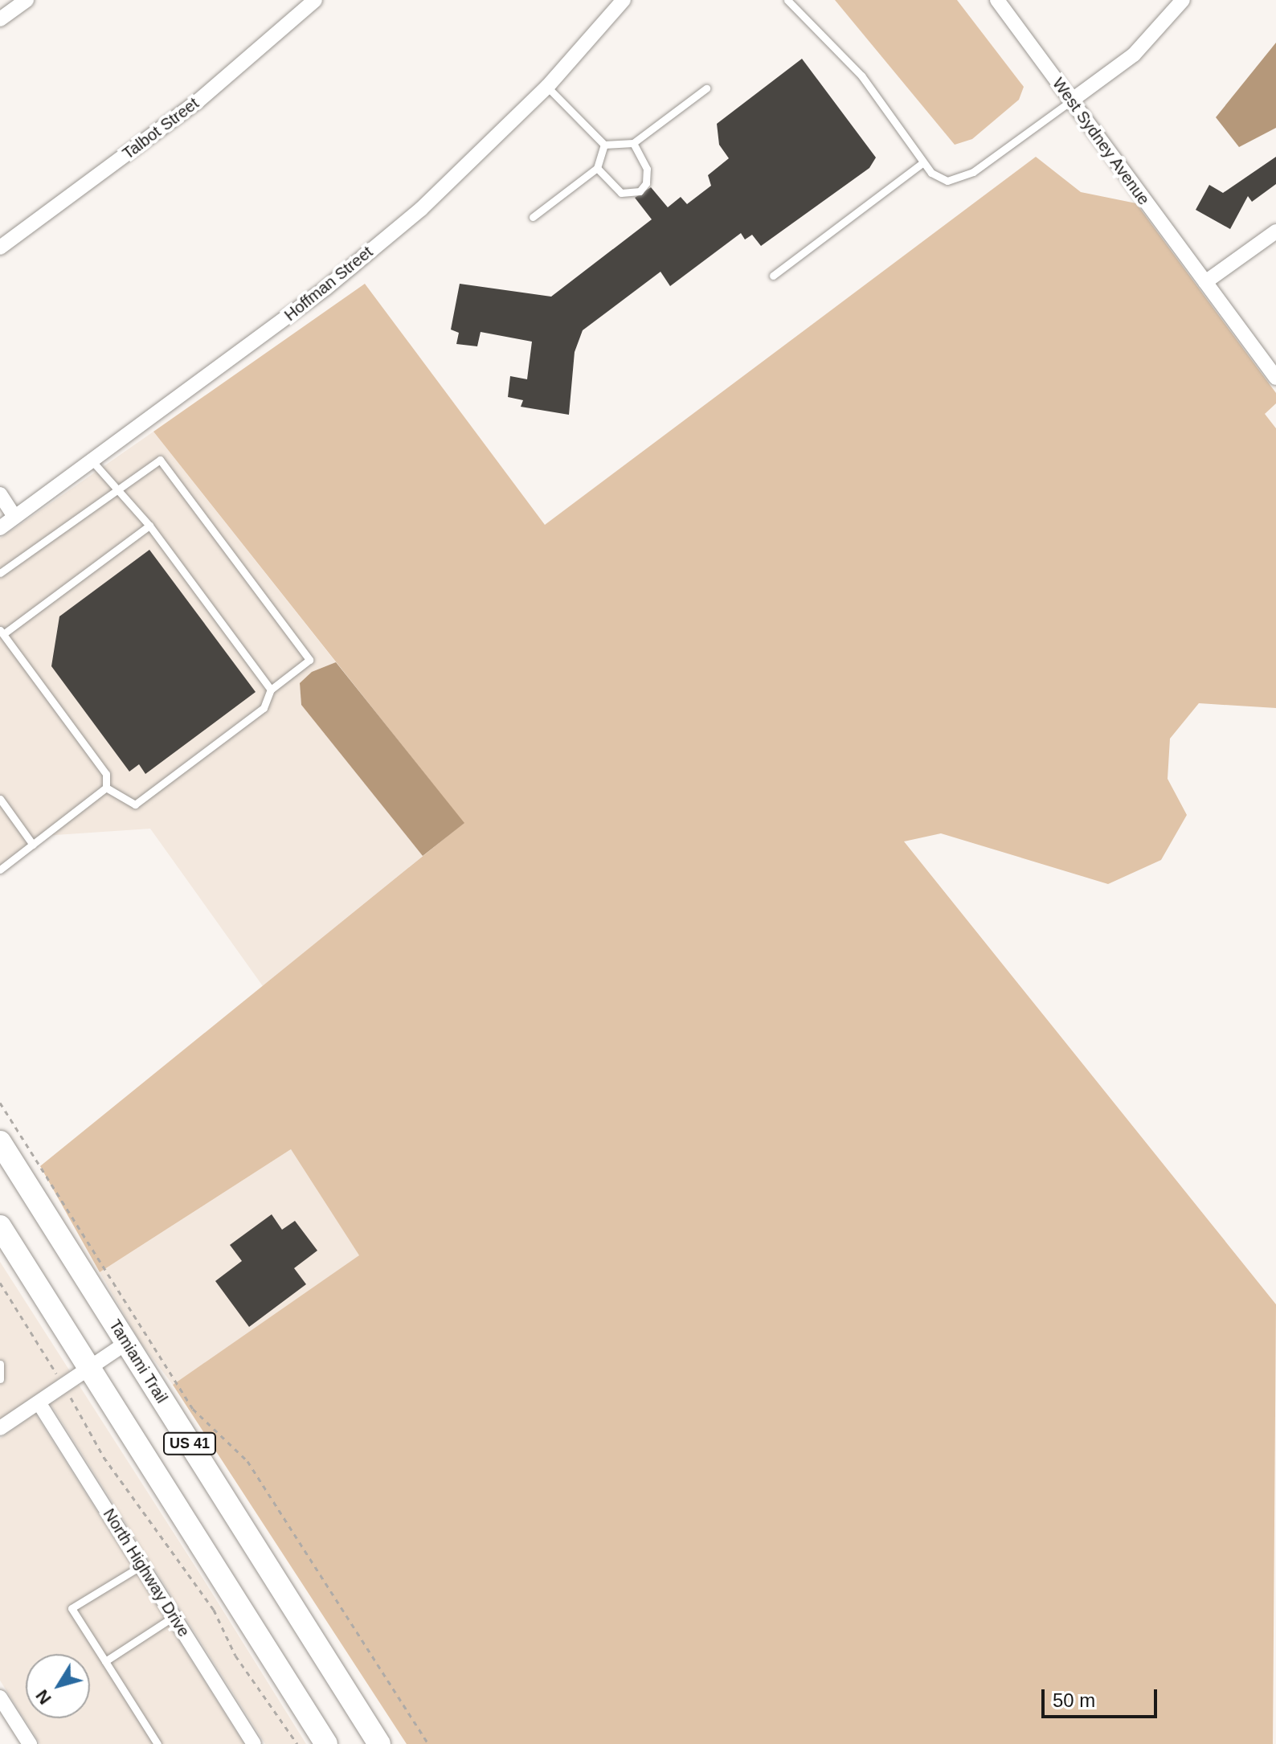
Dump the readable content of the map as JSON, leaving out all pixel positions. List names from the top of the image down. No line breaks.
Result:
{"streets":{"main road":["Tamiami Trail","US 41"],"street":["Talbot Street","West Sydney Avenue","Hoffman Street","North Highway Drive"]},"scale_bar":"50 m","north":"bottom left"}
